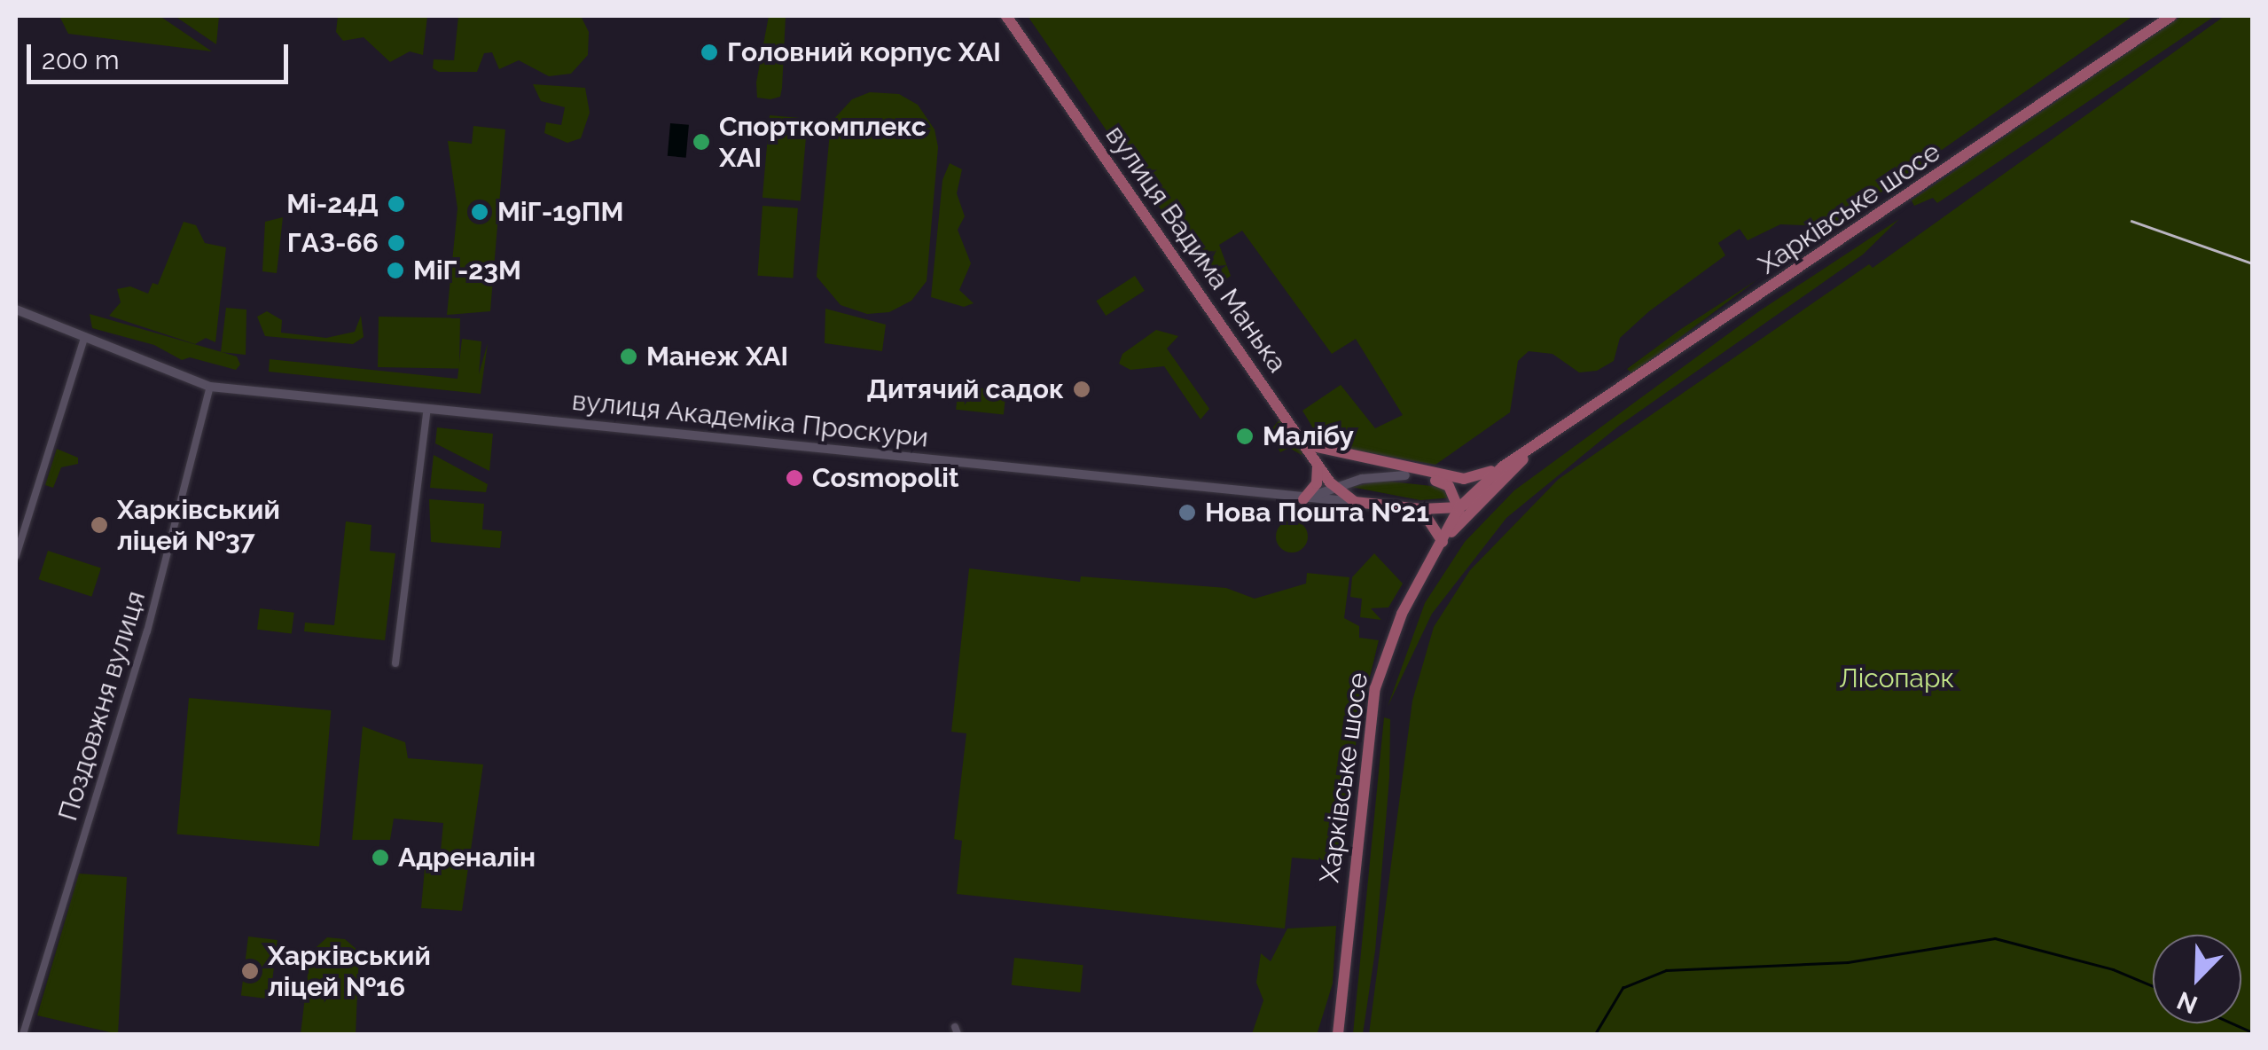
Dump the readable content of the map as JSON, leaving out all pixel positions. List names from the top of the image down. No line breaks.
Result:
{"streets":{"main road":["Харківське шосе","вулиця Вадима Манька","вулиця Академіка Проскури"],"street":["Поздовжня вулиця"]},"crossings":[["Харківське шосе","вулиця Академіка Проскури"],["вулиця Вадима Манька","вулиця Академіка Проскури"],["вулиця Академіка Проскури","Поздовжня вулиця"]],"parks":["Лісопарк"],"places":["Головний корпус ХАІ","Спорткомплекс ХАІ","Мі-24Д","МіГ-19ПМ","ГАЗ-66","МіГ-23М","Манеж ХАІ","Дитячий садок","Малібу","Cosmopolit","Нова Пошта №21","Харківський ліцей №37","Адреналін","Харківський ліцей №16"],"scale_bar":"200 m","north":"bottom left"}
